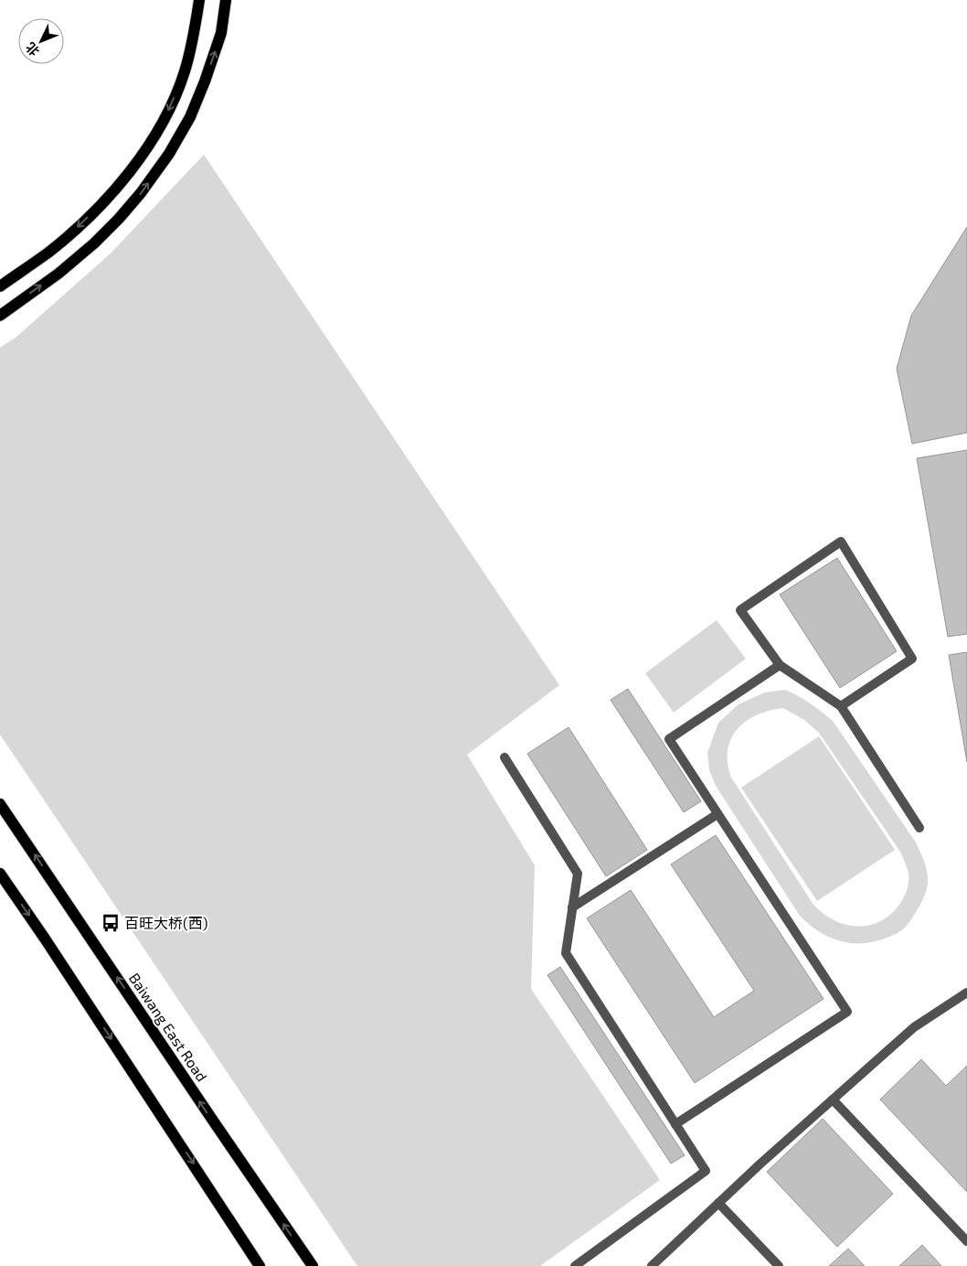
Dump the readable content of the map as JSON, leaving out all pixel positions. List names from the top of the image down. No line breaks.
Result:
{"streets":{"main road":["Baiwang East Road"]},"places":{"bus stop":["百旺大桥(西)"]},"north":"bottom left"}
